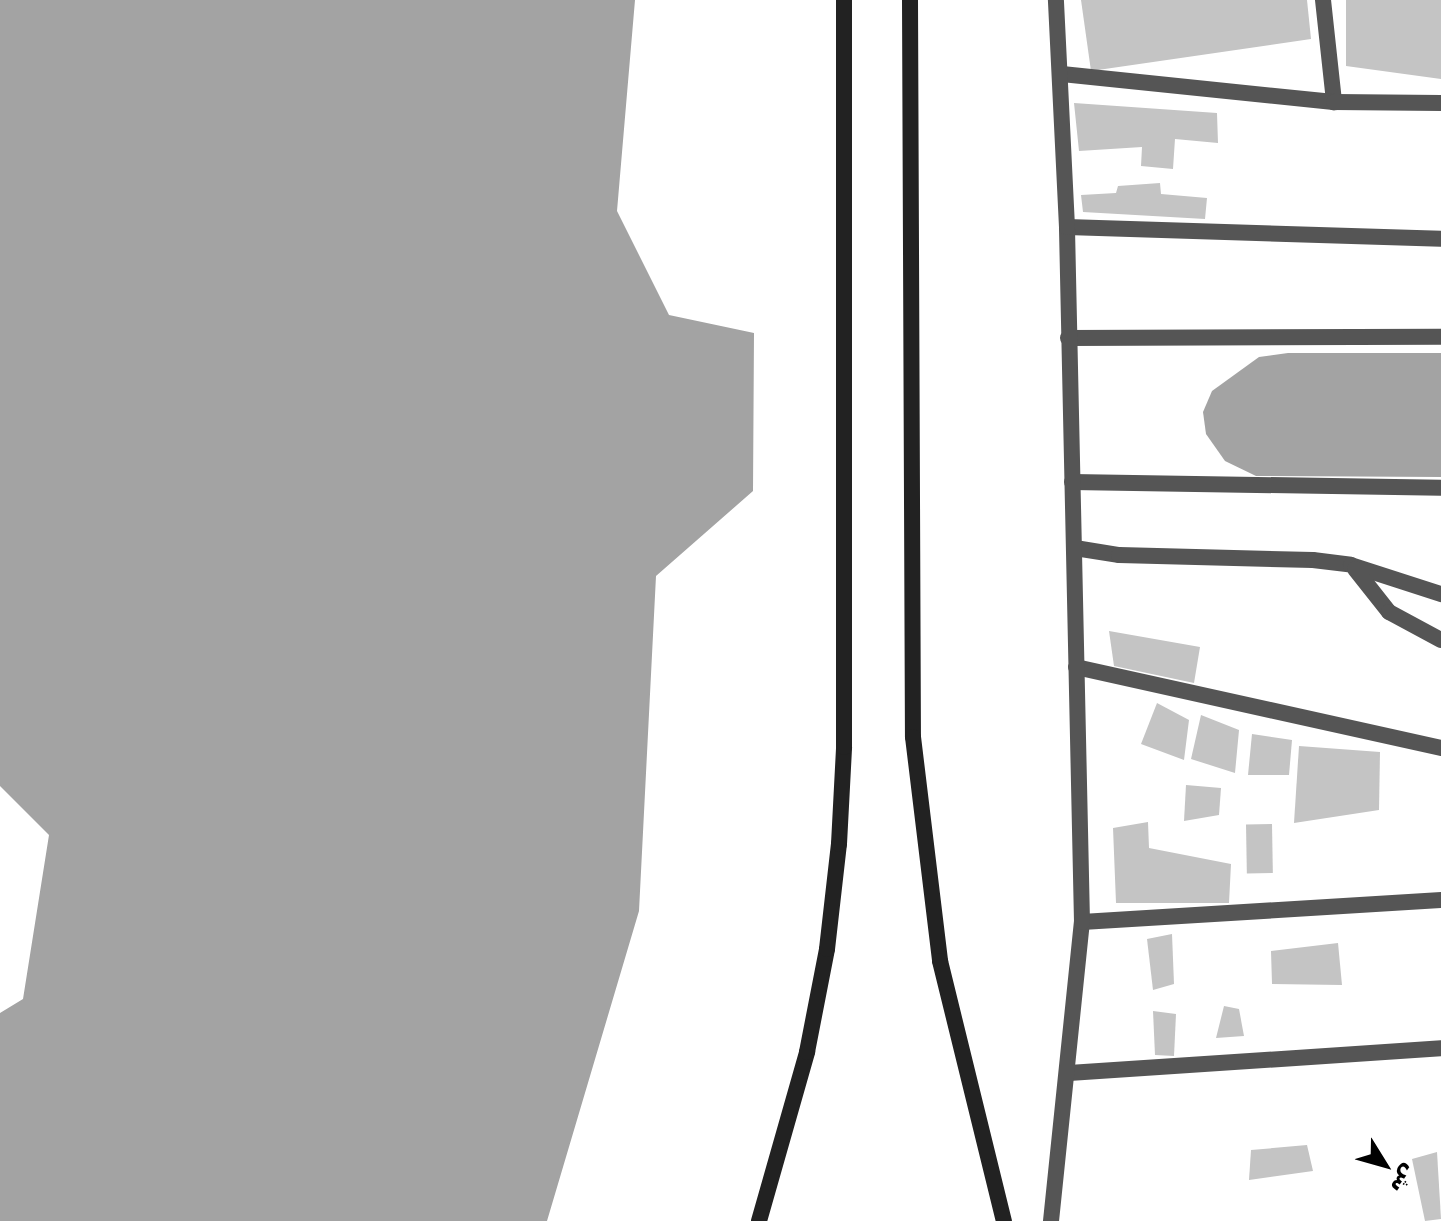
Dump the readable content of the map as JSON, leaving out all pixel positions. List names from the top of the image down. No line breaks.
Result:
{"north":"bottom right"}
